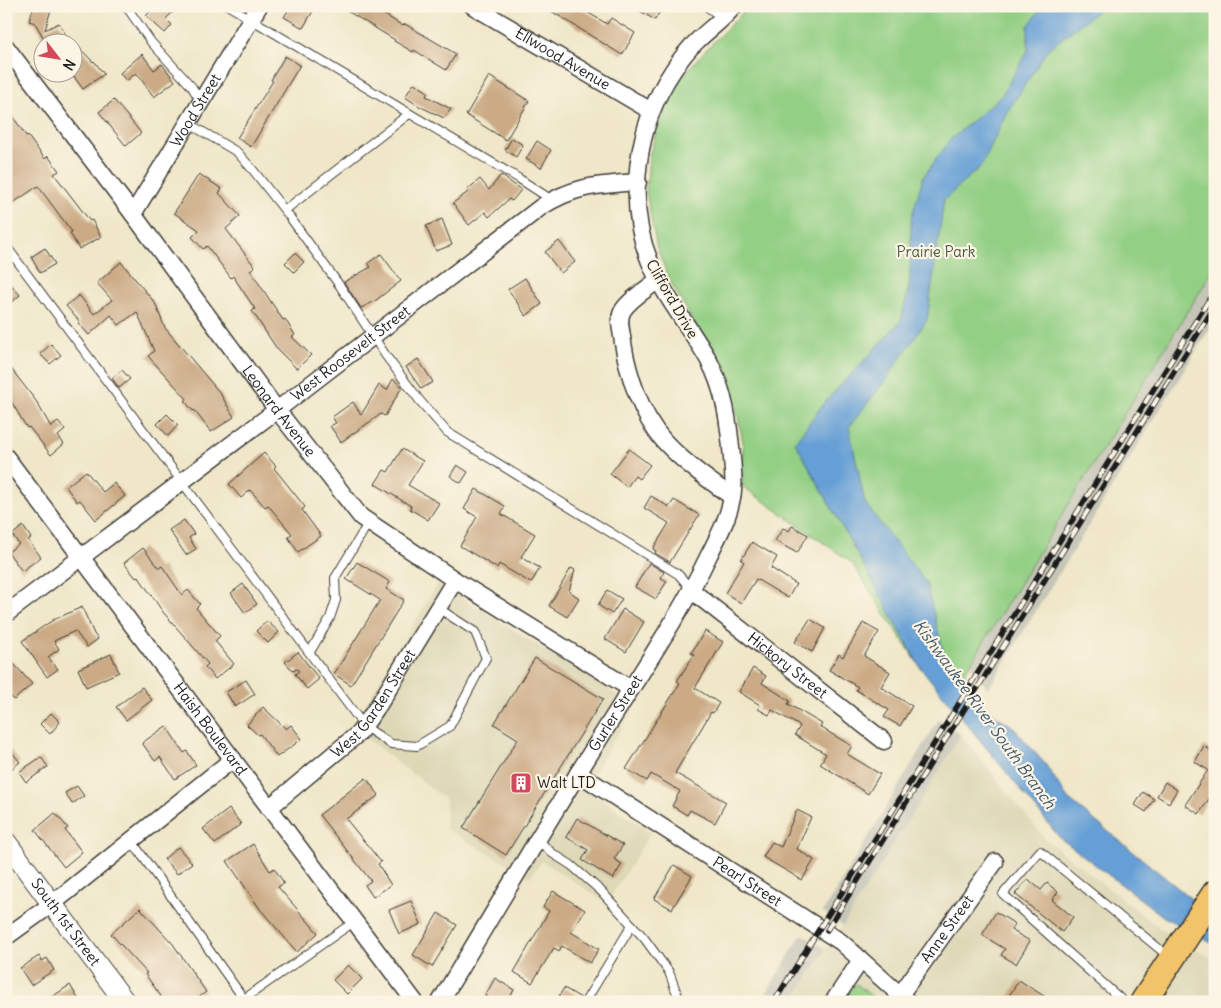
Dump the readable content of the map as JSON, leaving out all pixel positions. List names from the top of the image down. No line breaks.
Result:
{"streets":{"street":["Ellwood Avenue","Wood Street","Clifford Drive","West Roosevelt Street","Leonard Avenue","Hickory Street","West Garden Street","Gurler Street","Haish Boulevard","Pearl Street","South 1st Street","Anne Street"]},"crossings":[["Ellwood Avenue","Clifford Drive"],["Wood Street","Leonard Avenue"],["Clifford Drive","West Roosevelt Street"],["Clifford Drive","Gurler Street"],["West Roosevelt Street","Leonard Avenue"],["West Roosevelt Street","Haish Boulevard"],["Leonard Avenue","West Garden Street"],["Leonard Avenue","Gurler Street"],["Hickory Street","Gurler Street"],["West Garden Street","Haish Boulevard"],["Gurler Street","Pearl Street"],["Pearl Street","Anne Street"]],"water":["Kishwaukee River South Branch"],"parks":["Prairie Park"],"places":{"building":["Walt LTD"]},"north":"bottom right"}
